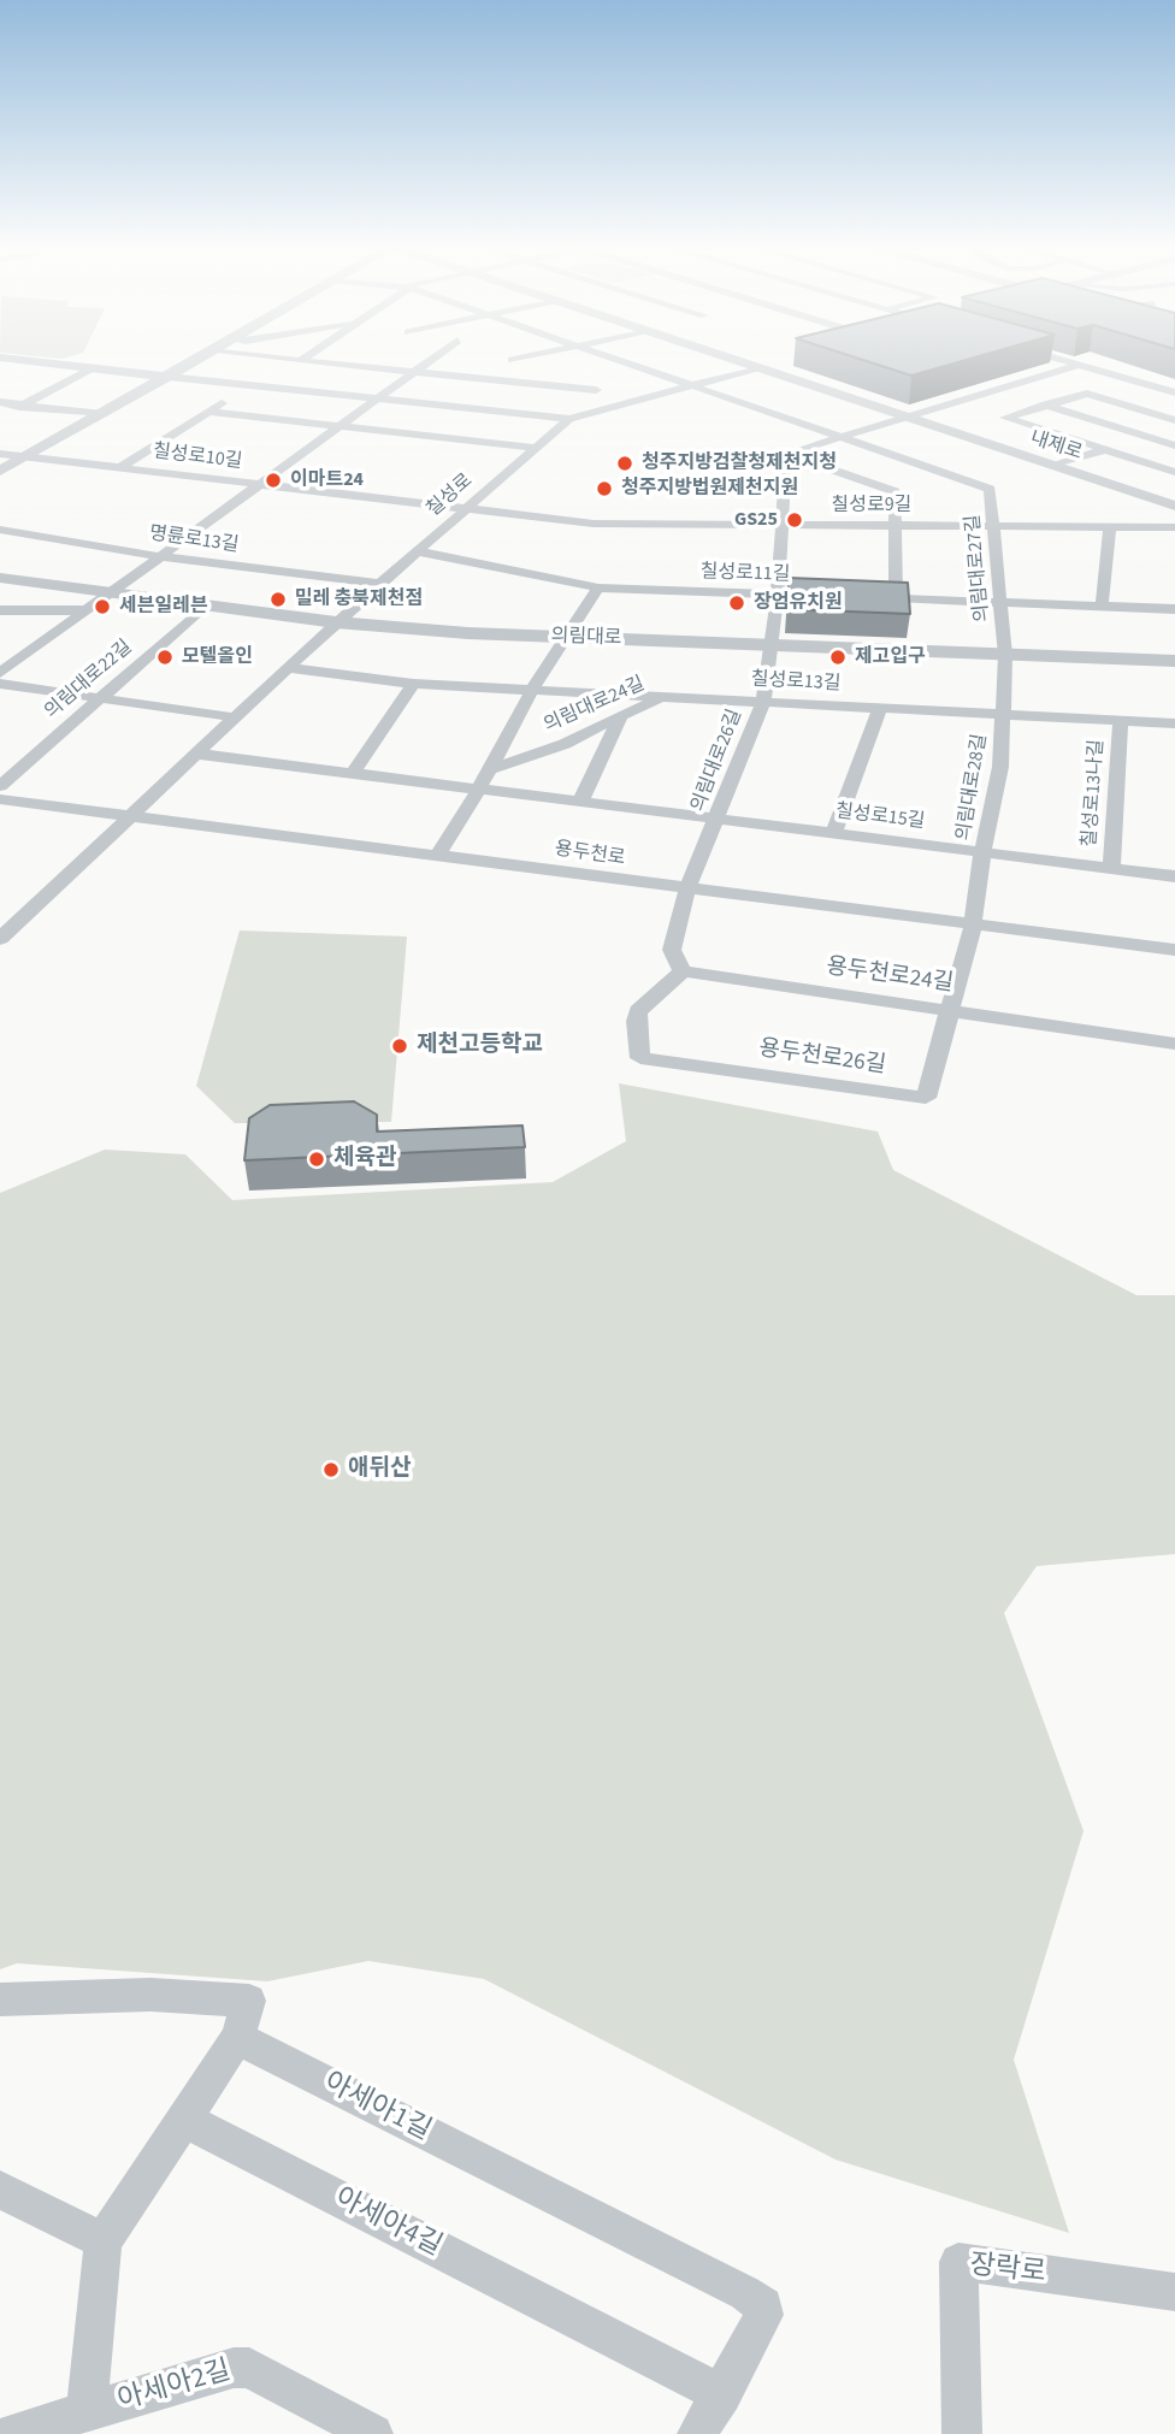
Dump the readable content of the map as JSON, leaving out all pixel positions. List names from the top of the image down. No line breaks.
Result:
{"streets":{"street":["내제로","칠성로10길","칠성로","칠성로9길","명륜로13길","의림대로27길","칠성로11길","의림대로","의림대로22길","칠성로13길","의림대로24길","의림대로26길","의림대로28길","칠성로13나길","칠성로15길","용두천로","용두천로24길","용두천로26길","아세아1길","아세아4길","장락로","아세아2길"]},"crossings":[["내제로","칠성로"],["칠성로10길","칠성로"],["칠성로10길","칠성로9길"],["칠성로","칠성로9길"],["칠성로","명륜로13길"],["칠성로","의림대로27길"],["칠성로","칠성로11길"],["칠성로","의림대로"],["칠성로","칠성로13길"],["칠성로","칠성로15길"],["칠성로","용두천로"],["칠성로9길","의림대로27길"],["칠성로9길","의림대로26길"],["의림대로27길","의림대로"],["의림대로27길","의림대로28길"],["칠성로11길","의림대로24길"],["칠성로11길","의림대로26길"],["의림대로","의림대로22길"],["의림대로","의림대로24길"],["의림대로","의림대로26길"],["의림대로","의림대로28길"],["칠성로13길","의림대로24길"],["칠성로13길","의림대로26길"],["칠성로13길","의림대로28길"],["칠성로13길","칠성로13나길"],["의림대로24길","칠성로15길"],["의림대로24길","용두천로"],["의림대로26길","칠성로15길"],["의림대로26길","용두천로"],["의림대로28길","칠성로15길"],["의림대로28길","용두천로"],["의림대로28길","용두천로26길"],["칠성로13나길","칠성로15길"],["용두천로","용두천로26길"],["용두천로24길","용두천로26길"]],"places":["청주지방검찰청제천지청","이마트24","청주지방법원제천지원","GS25","밀레 충북제천점","장엄유치원","세븐일레븐","모텔올인","제고입구","제천고등학교","체육관","애뒤산"]}
